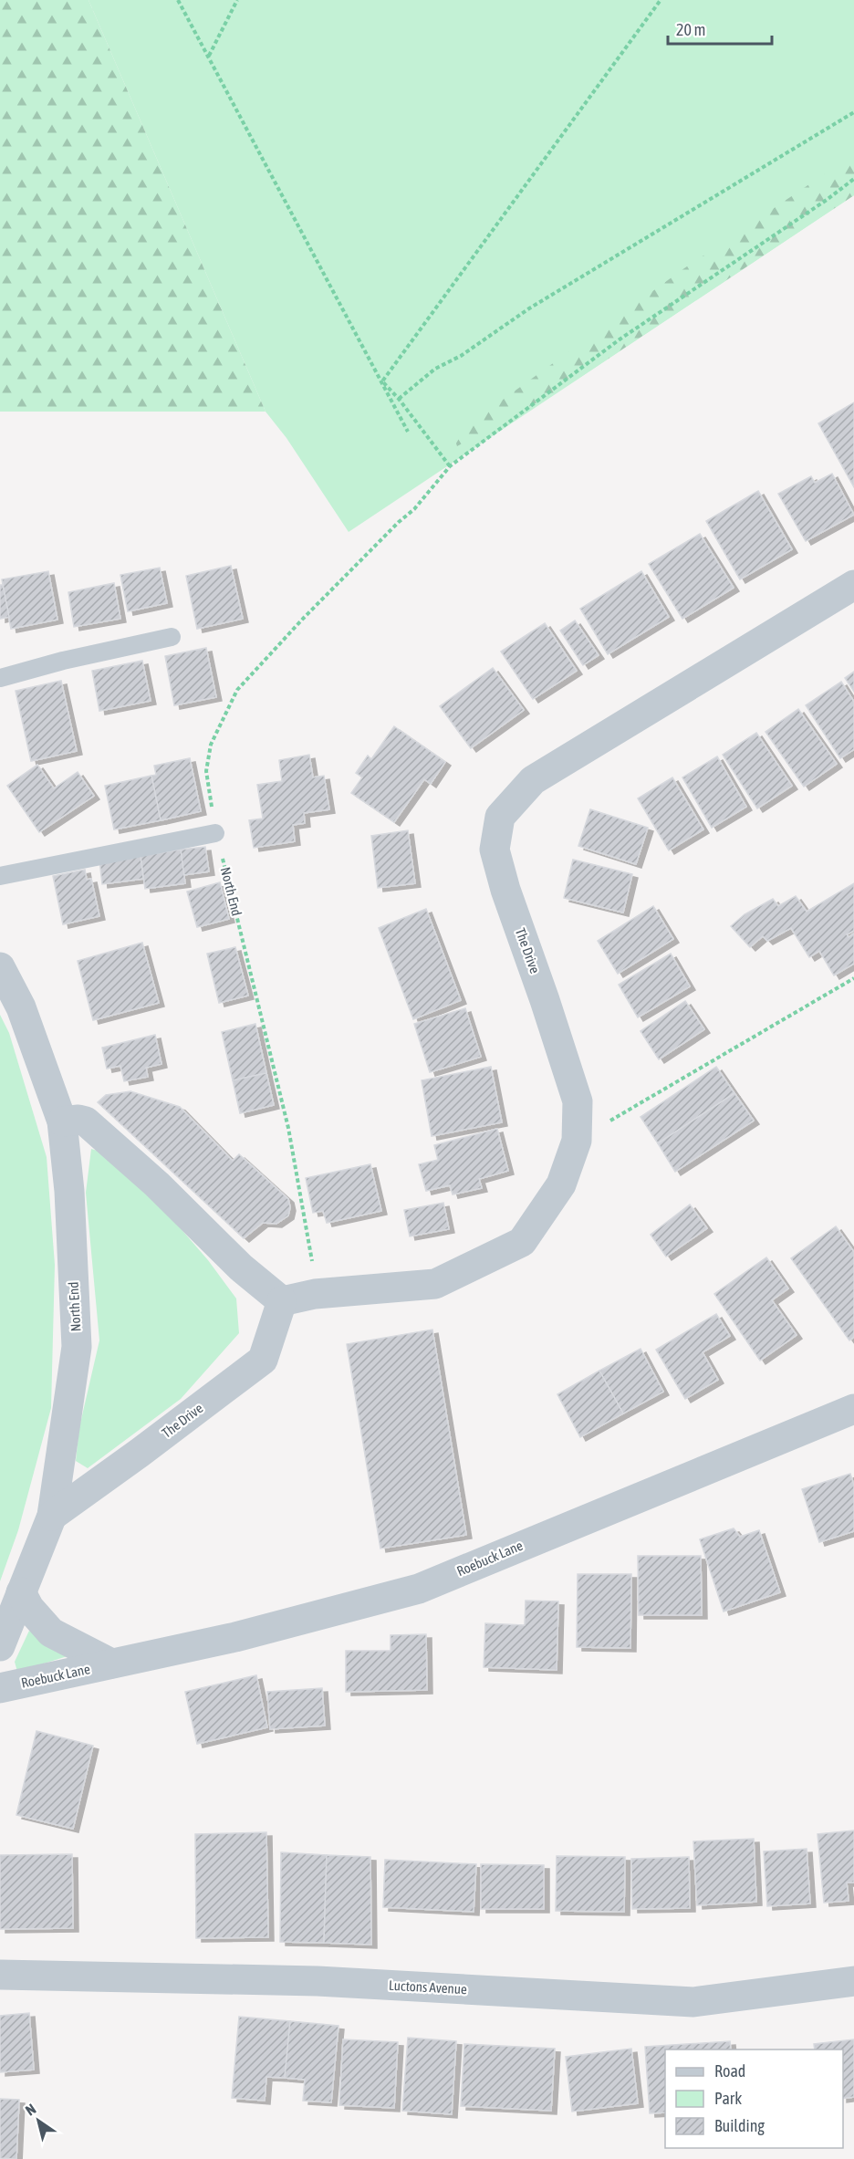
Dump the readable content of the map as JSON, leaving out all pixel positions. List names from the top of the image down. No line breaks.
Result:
{"streets":{"street":["North End","The Drive","Roebuck Lane","Luctons Avenue"]},"crossings":[["North End","The Drive"],["North End","Roebuck Lane"]],"legend":["Road","Park","Building"],"scale_bar":"20 m","north":"top left"}
